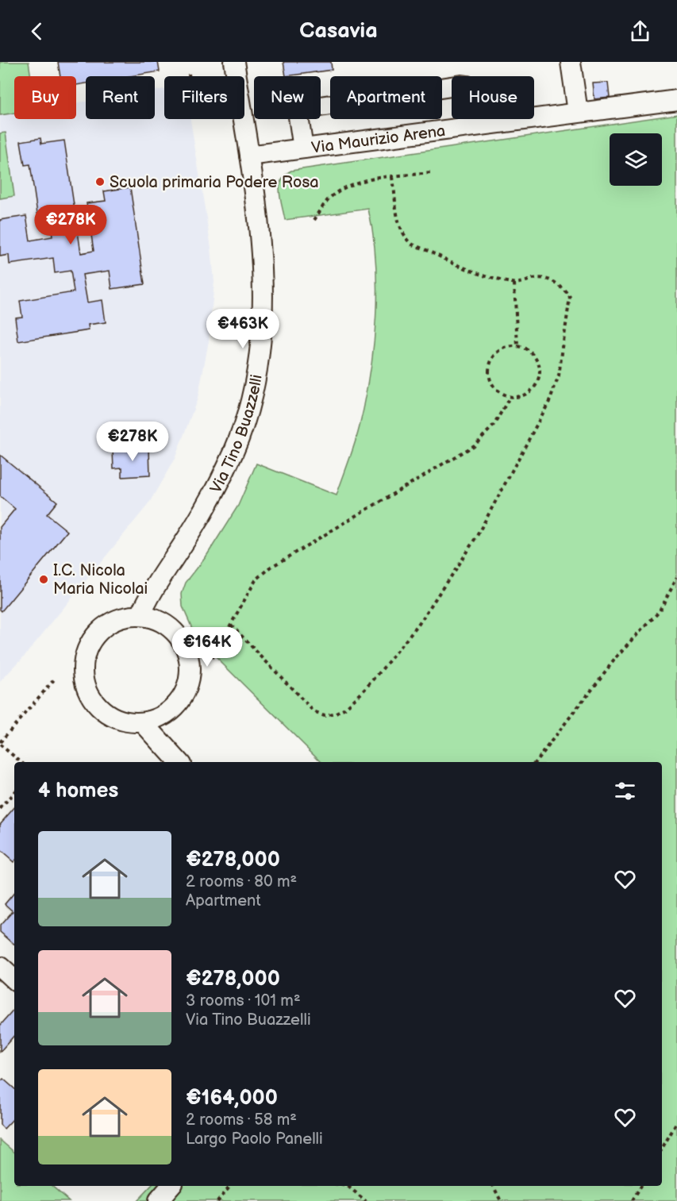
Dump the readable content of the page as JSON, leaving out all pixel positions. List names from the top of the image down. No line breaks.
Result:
{"streets":{"street":["Via Maurizio Arena","Via Tino Buazzelli"]},"crossings":[["Via Maurizio Arena","Via Tino Buazzelli"]],"places":["Scuola primaria Podere Rosa","I.C. Nicola Maria Nicolai"],"page":{"header":"Casavia","chip":["Buy","Rent","Filters","New","Apartment","House"],"price":["€278K","€463K","€278K","€164K"],"heading":"4 homes","list":[{"name":"€278,000","note":"2 rooms · 80 m² · Apartment"},{"name":"€278,000","note":"3 rooms · 101 m² · Via Tino Buazzelli"},{"name":"€164,000","note":"2 rooms · 58 m² · Largo Paolo Panelli"}]}}
